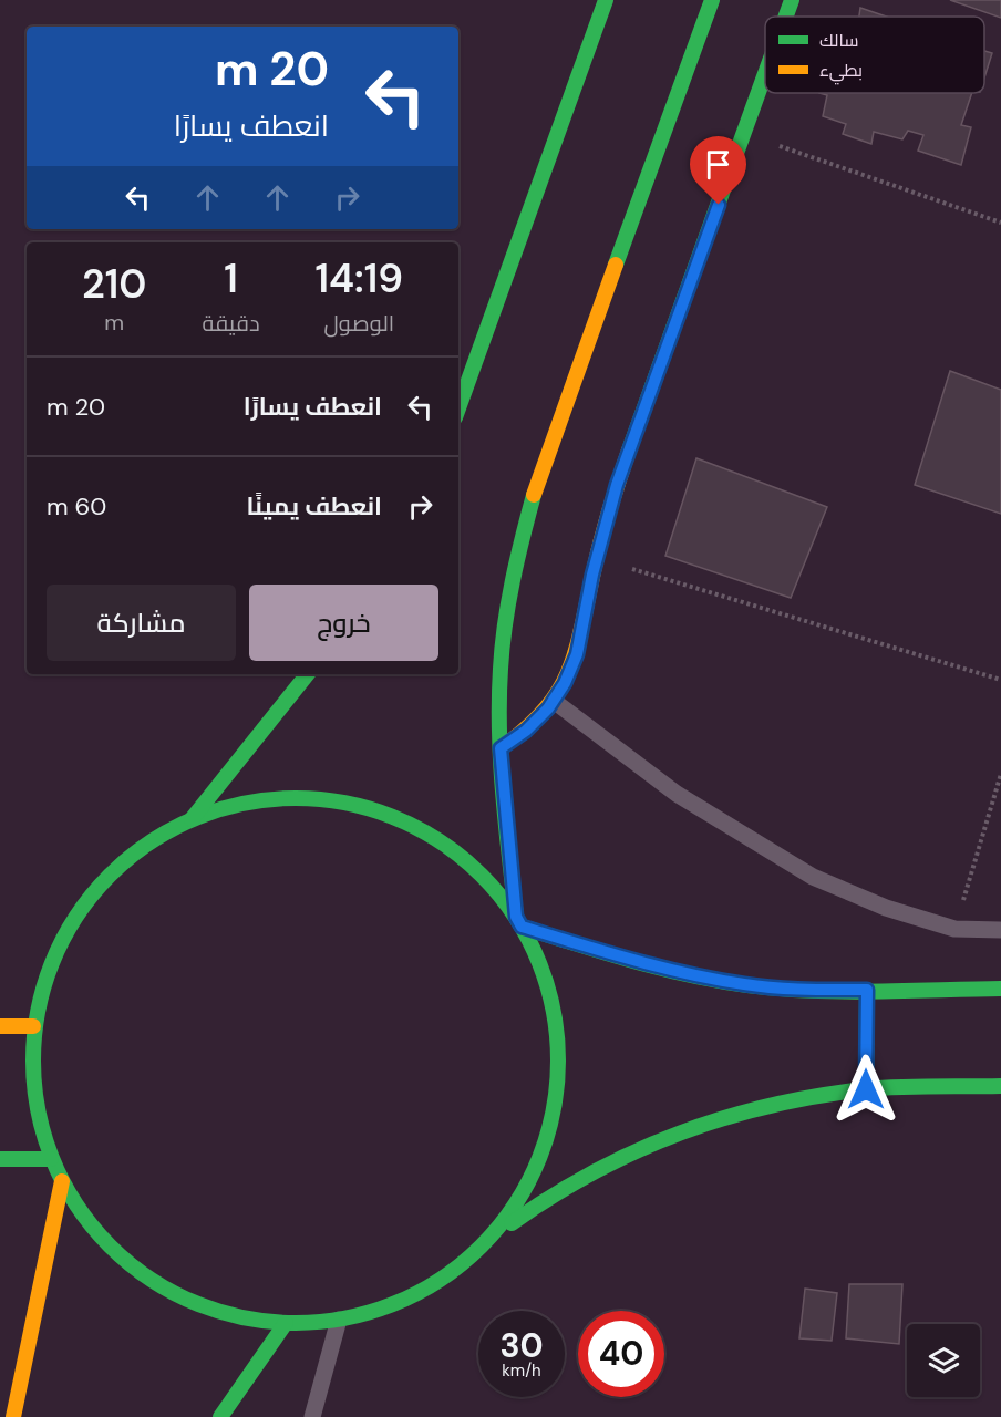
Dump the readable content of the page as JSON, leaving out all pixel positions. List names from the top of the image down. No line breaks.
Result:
{"legend":["سالك","بطيء"],"page":{"turn":["20 m","انعطف يسارًا"],"eta":["14:19","الوصول","1","دقيقة","210","m"],"list":[{"name":"انعطف يسارًا","value":"20 m"},{"name":"انعطف يمينًا","value":"60 m"}],"buttons":["خروج","مشاركة"],"speed":"30 km/h","limit":"40"}}
